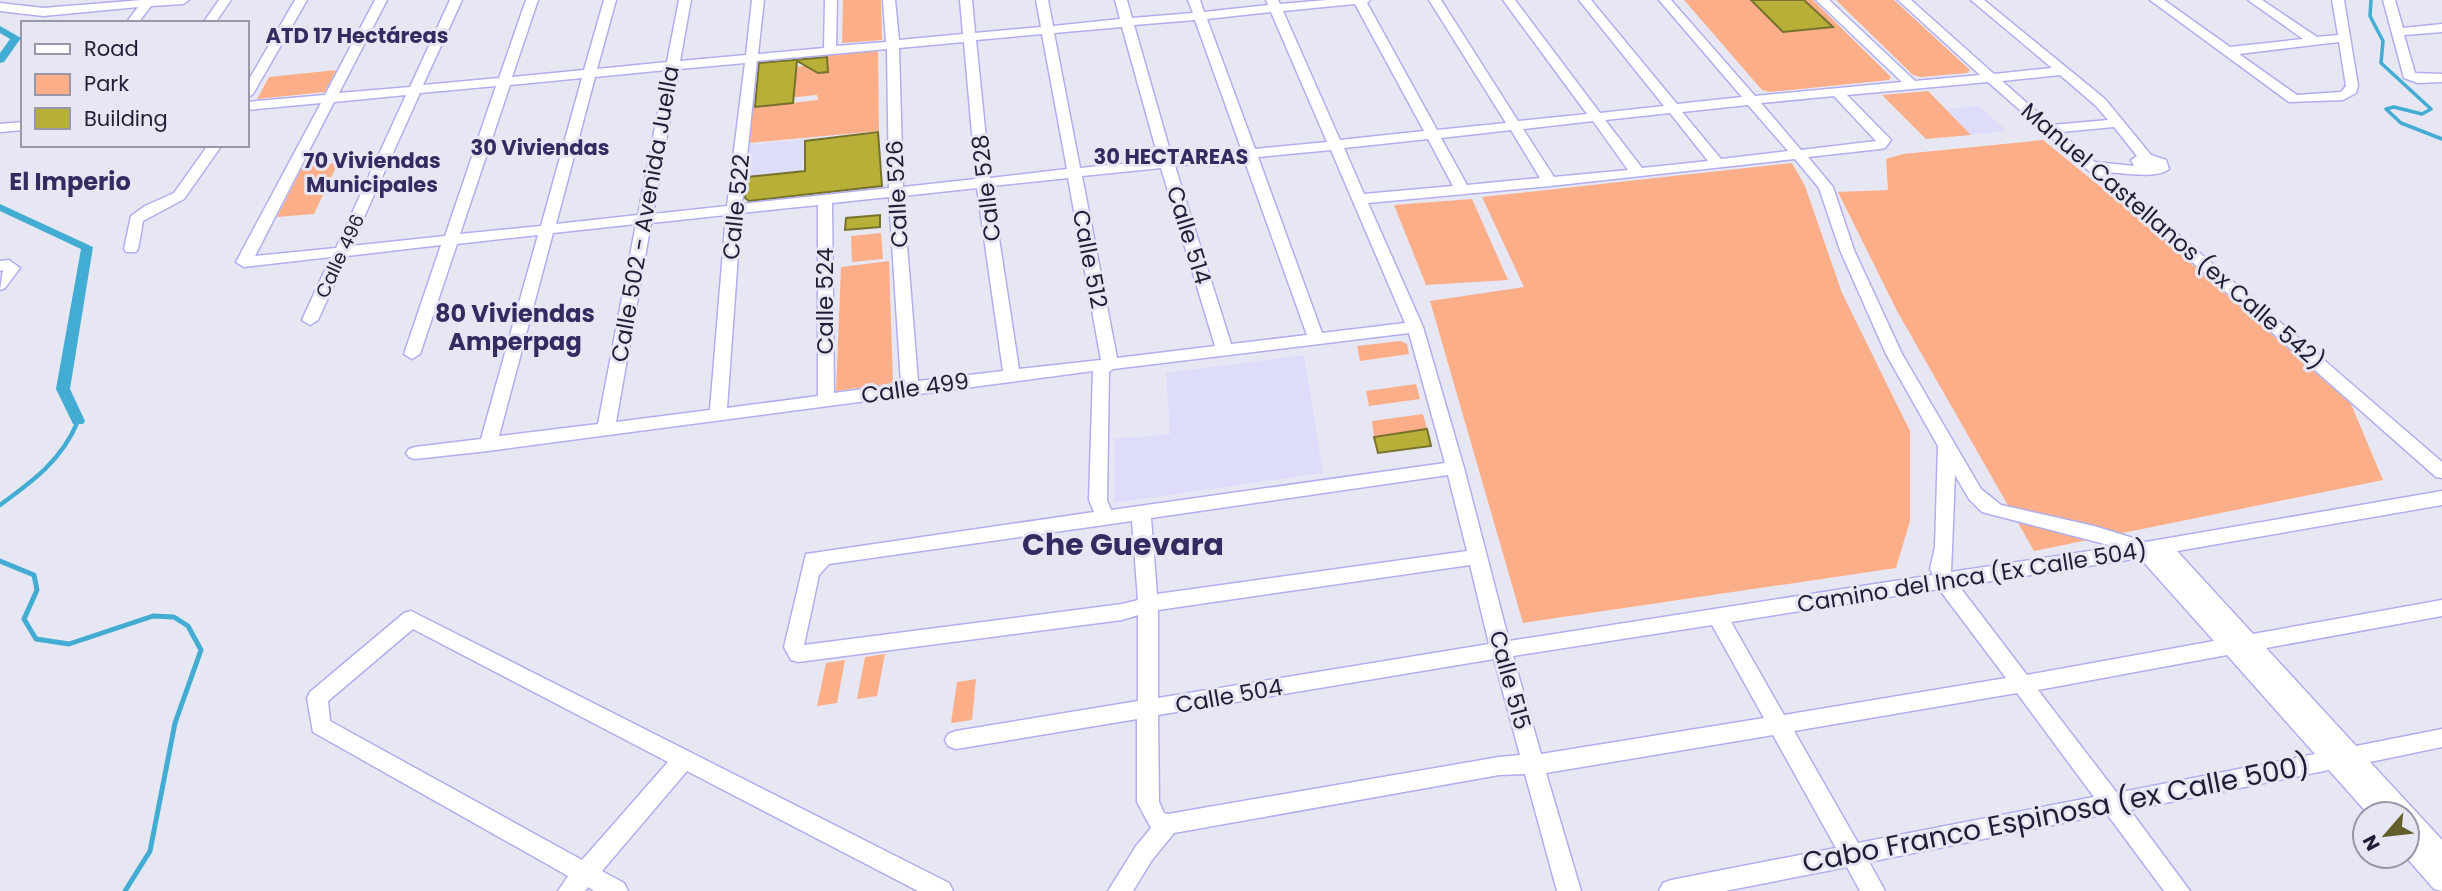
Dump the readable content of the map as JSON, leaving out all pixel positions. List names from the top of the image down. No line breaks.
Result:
{"streets":{"street":["Calle 528","Calle 526","Calle 522","Calle 502 - Avenida Juella","Calle 514","Manuel Castellanos (ex Calle 542)","Calle 496","Calle 512","Calle 524","Calle 499","Camino del Inca (Ex Calle 504)","Calle 515","Calle 504","Cabo Franco Espinosa (ex Calle 500)"]},"crossings":[["Calle 528","Calle 499"],["Calle 526","Calle 499"],["Calle 522","Calle 499"],["Calle 502 - Avenida Juella","Calle 499"],["Calle 514","Calle 499"],["Calle 512","Calle 499"],["Calle 524","Calle 499"],["Calle 499","Calle 515"],["Camino del Inca (Ex Calle 504)","Calle 515"],["Camino del Inca (Ex Calle 504)","Calle 504"],["Calle 515","Calle 504"]],"districts":["ATD 17 Hectáreas","30 Viviendas","30 HECTAREAS","70 Viviendas Municipales","El Imperio","80 Viviendas Amperpag","Che Guevara"],"legend":["Road","Park","Building"],"north":"bottom left"}
